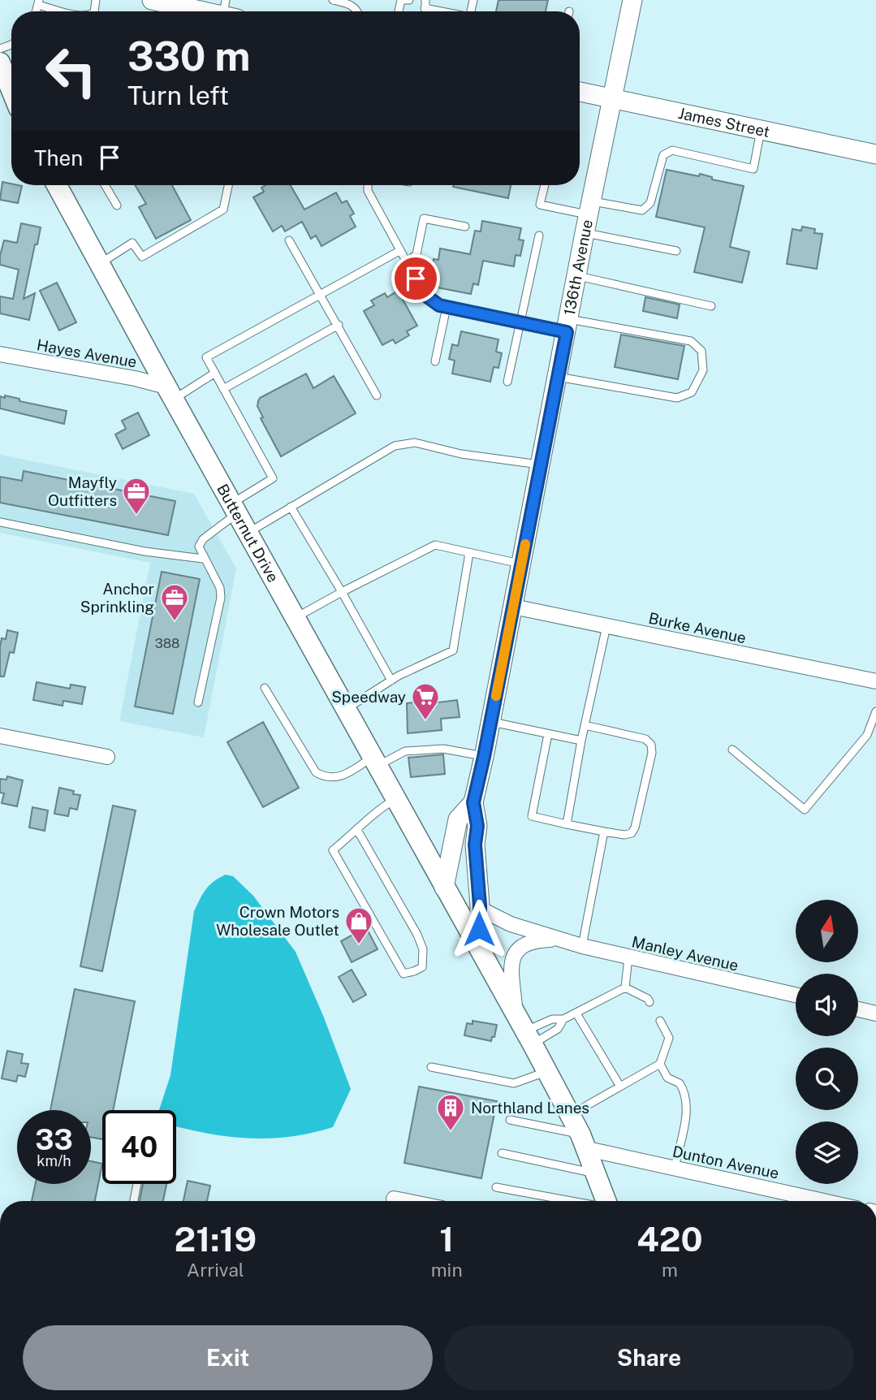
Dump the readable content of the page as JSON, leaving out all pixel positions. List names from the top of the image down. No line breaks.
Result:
{"streets":{"main road":["Butternut Drive"],"street":["James Street","136th Avenue","Hayes Avenue","Burke Avenue","Manley Avenue","Dunton Avenue"]},"crossings":[["James Street","136th Avenue"],["136th Avenue","Butternut Drive"],["136th Avenue","Burke Avenue"],["136th Avenue","Manley Avenue"],["Hayes Avenue","Butternut Drive"],["Butternut Drive","Manley Avenue"],["Butternut Drive","Dunton Avenue"]],"places":{"office":["Mayfly Outfitters","Anchor Sprinkling"],"supermarket":["Speedway"],"shop":["Crown Motors Wholesale Outlet"],"building":["Northland Lanes"]},"house_numbers":["388"],"north":"top","page":{"turn":["330 m","Turn left"],"then":"Then","speed":"33 km/h","limit":"40","eta":["21:19","Arrival","1","min","420","m"],"buttons":["Exit","Share"]}}
